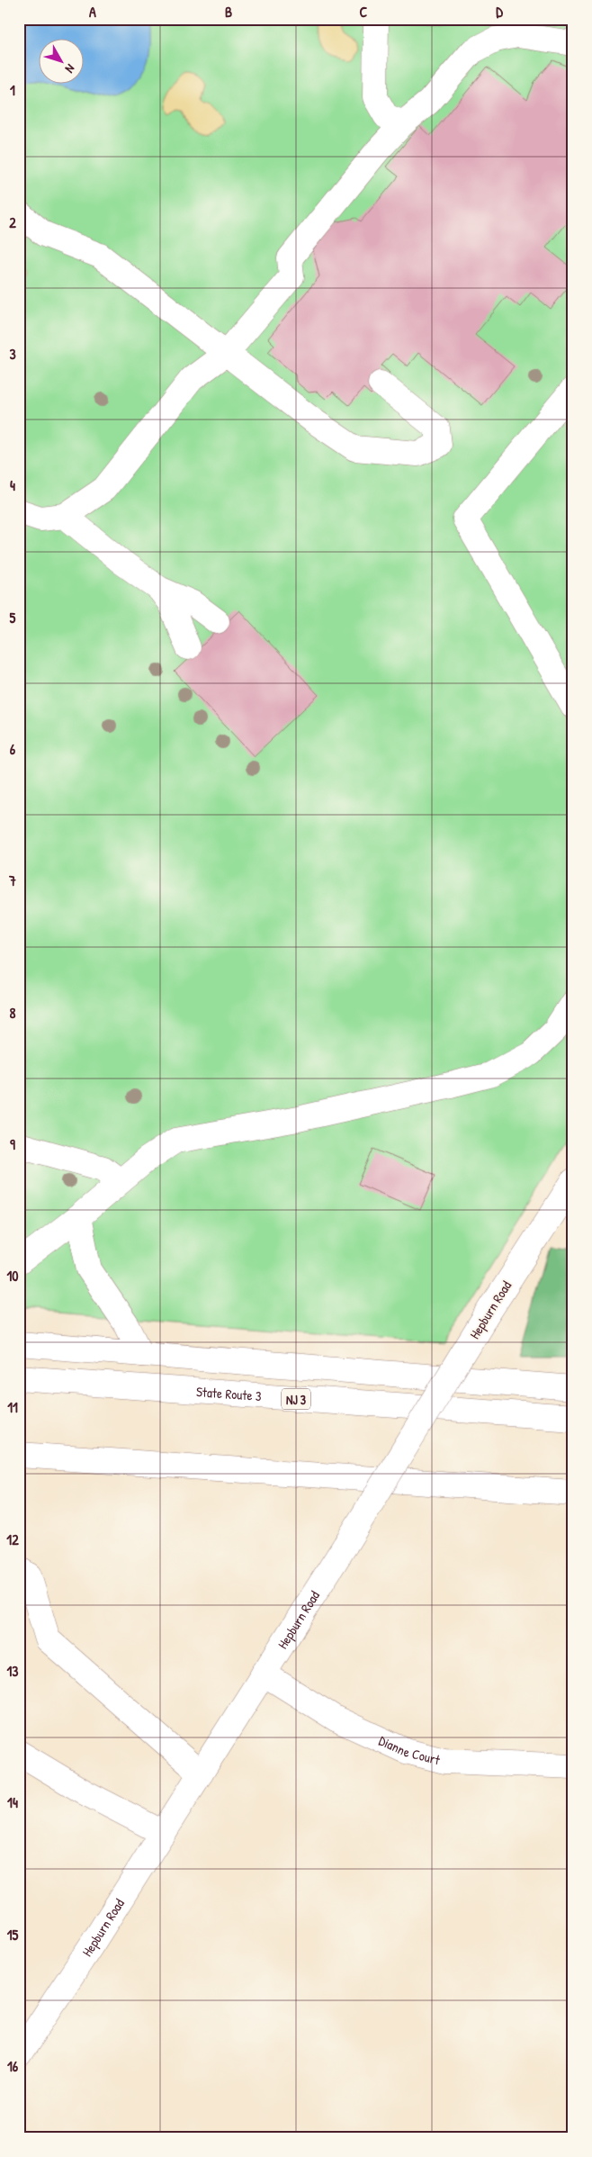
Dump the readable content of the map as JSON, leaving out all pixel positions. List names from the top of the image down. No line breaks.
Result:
{"streets":{"main road":["Hepburn Road","State Route 3","NJ 3","Dianne Court"]},"crossings":[["Hepburn Road","Dianne Court"]],"north":"bottom right","grid":{"columns":["A","B","C","D"],"rows":["1","2","3","4","5","6","7","8","9","10","11","12","13","14","15","16"]}}
